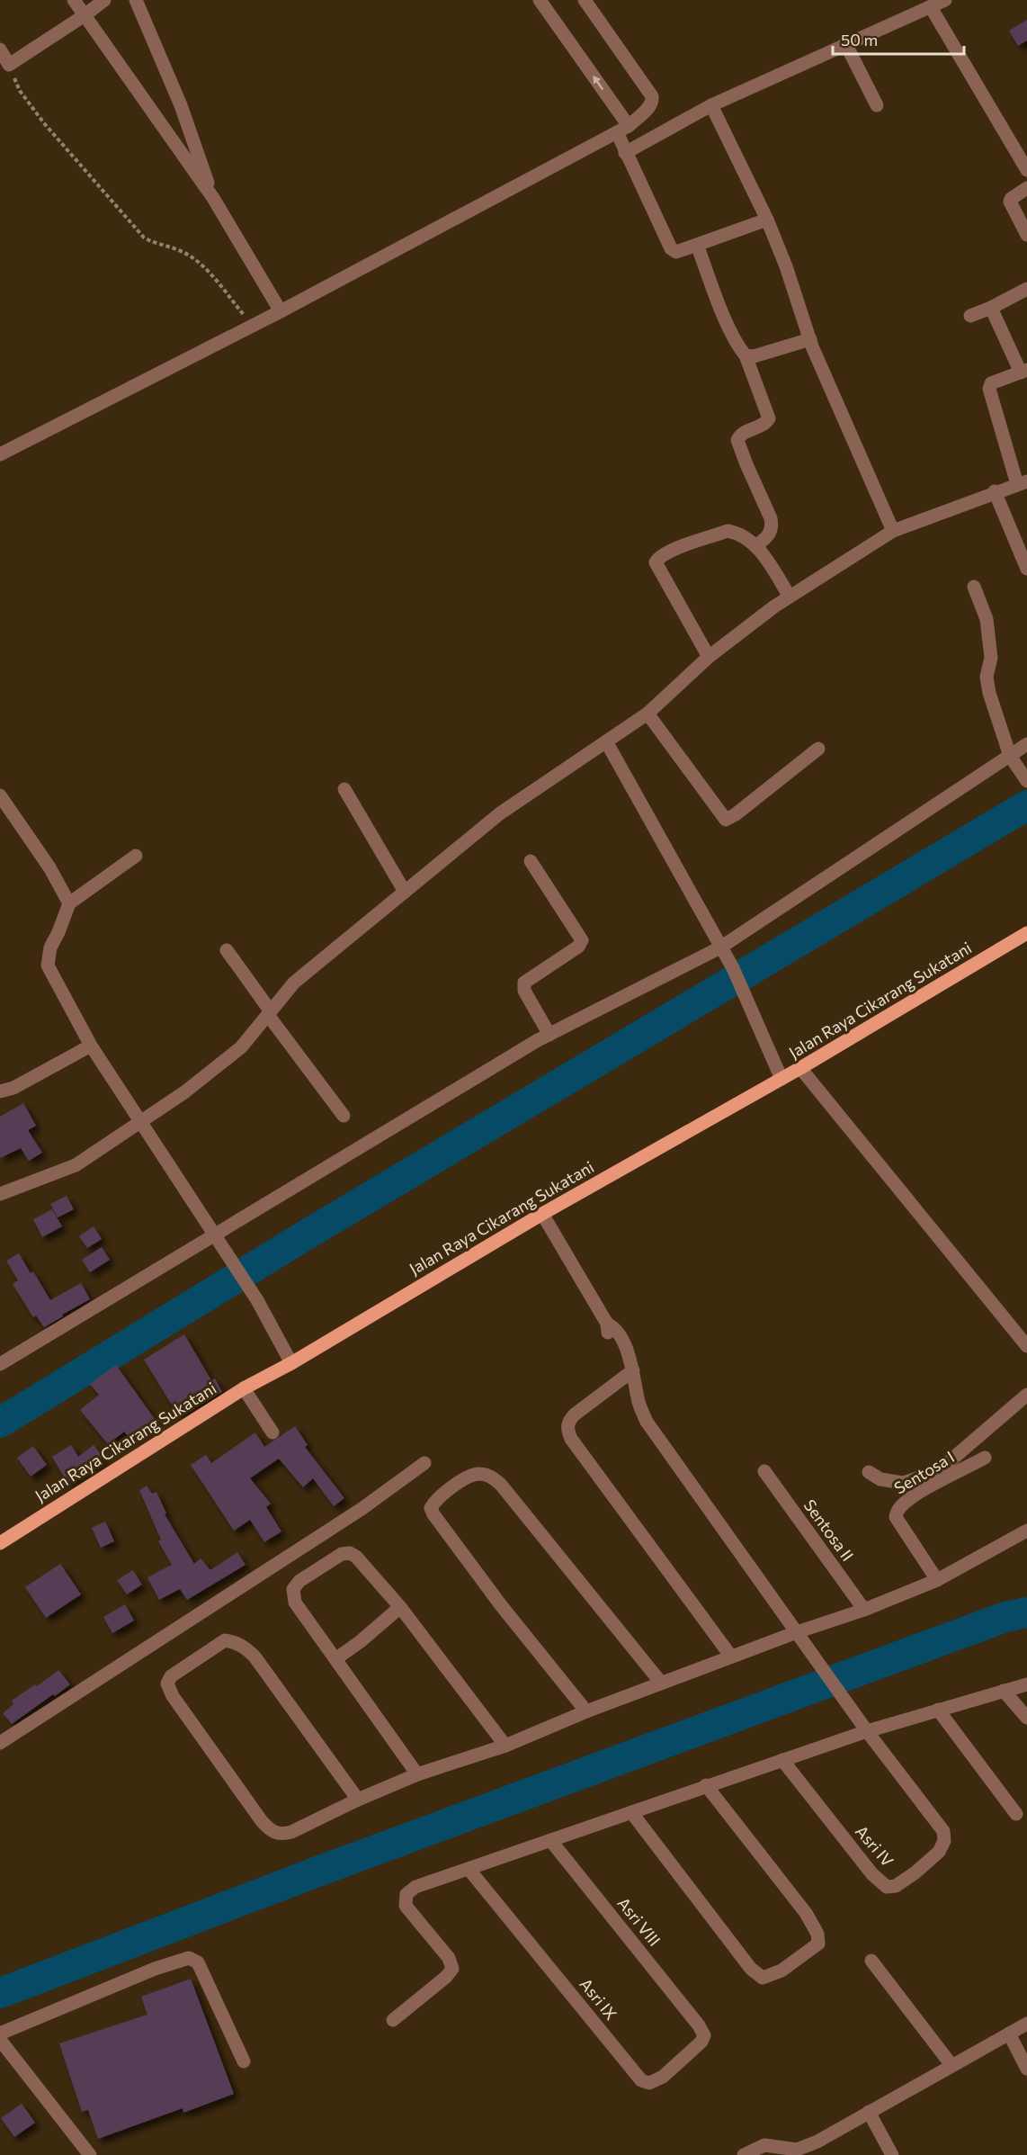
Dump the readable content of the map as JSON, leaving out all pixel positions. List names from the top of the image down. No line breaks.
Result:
{"streets":{"main road":["Jalan Raya Cikarang Sukatani"],"street":["Sentosa I","Sentosa II","Asri IV","Asri VIII","Asri IX"]},"crossings":[["Asri VIII","Asri IX"]],"scale_bar":"50 m"}
